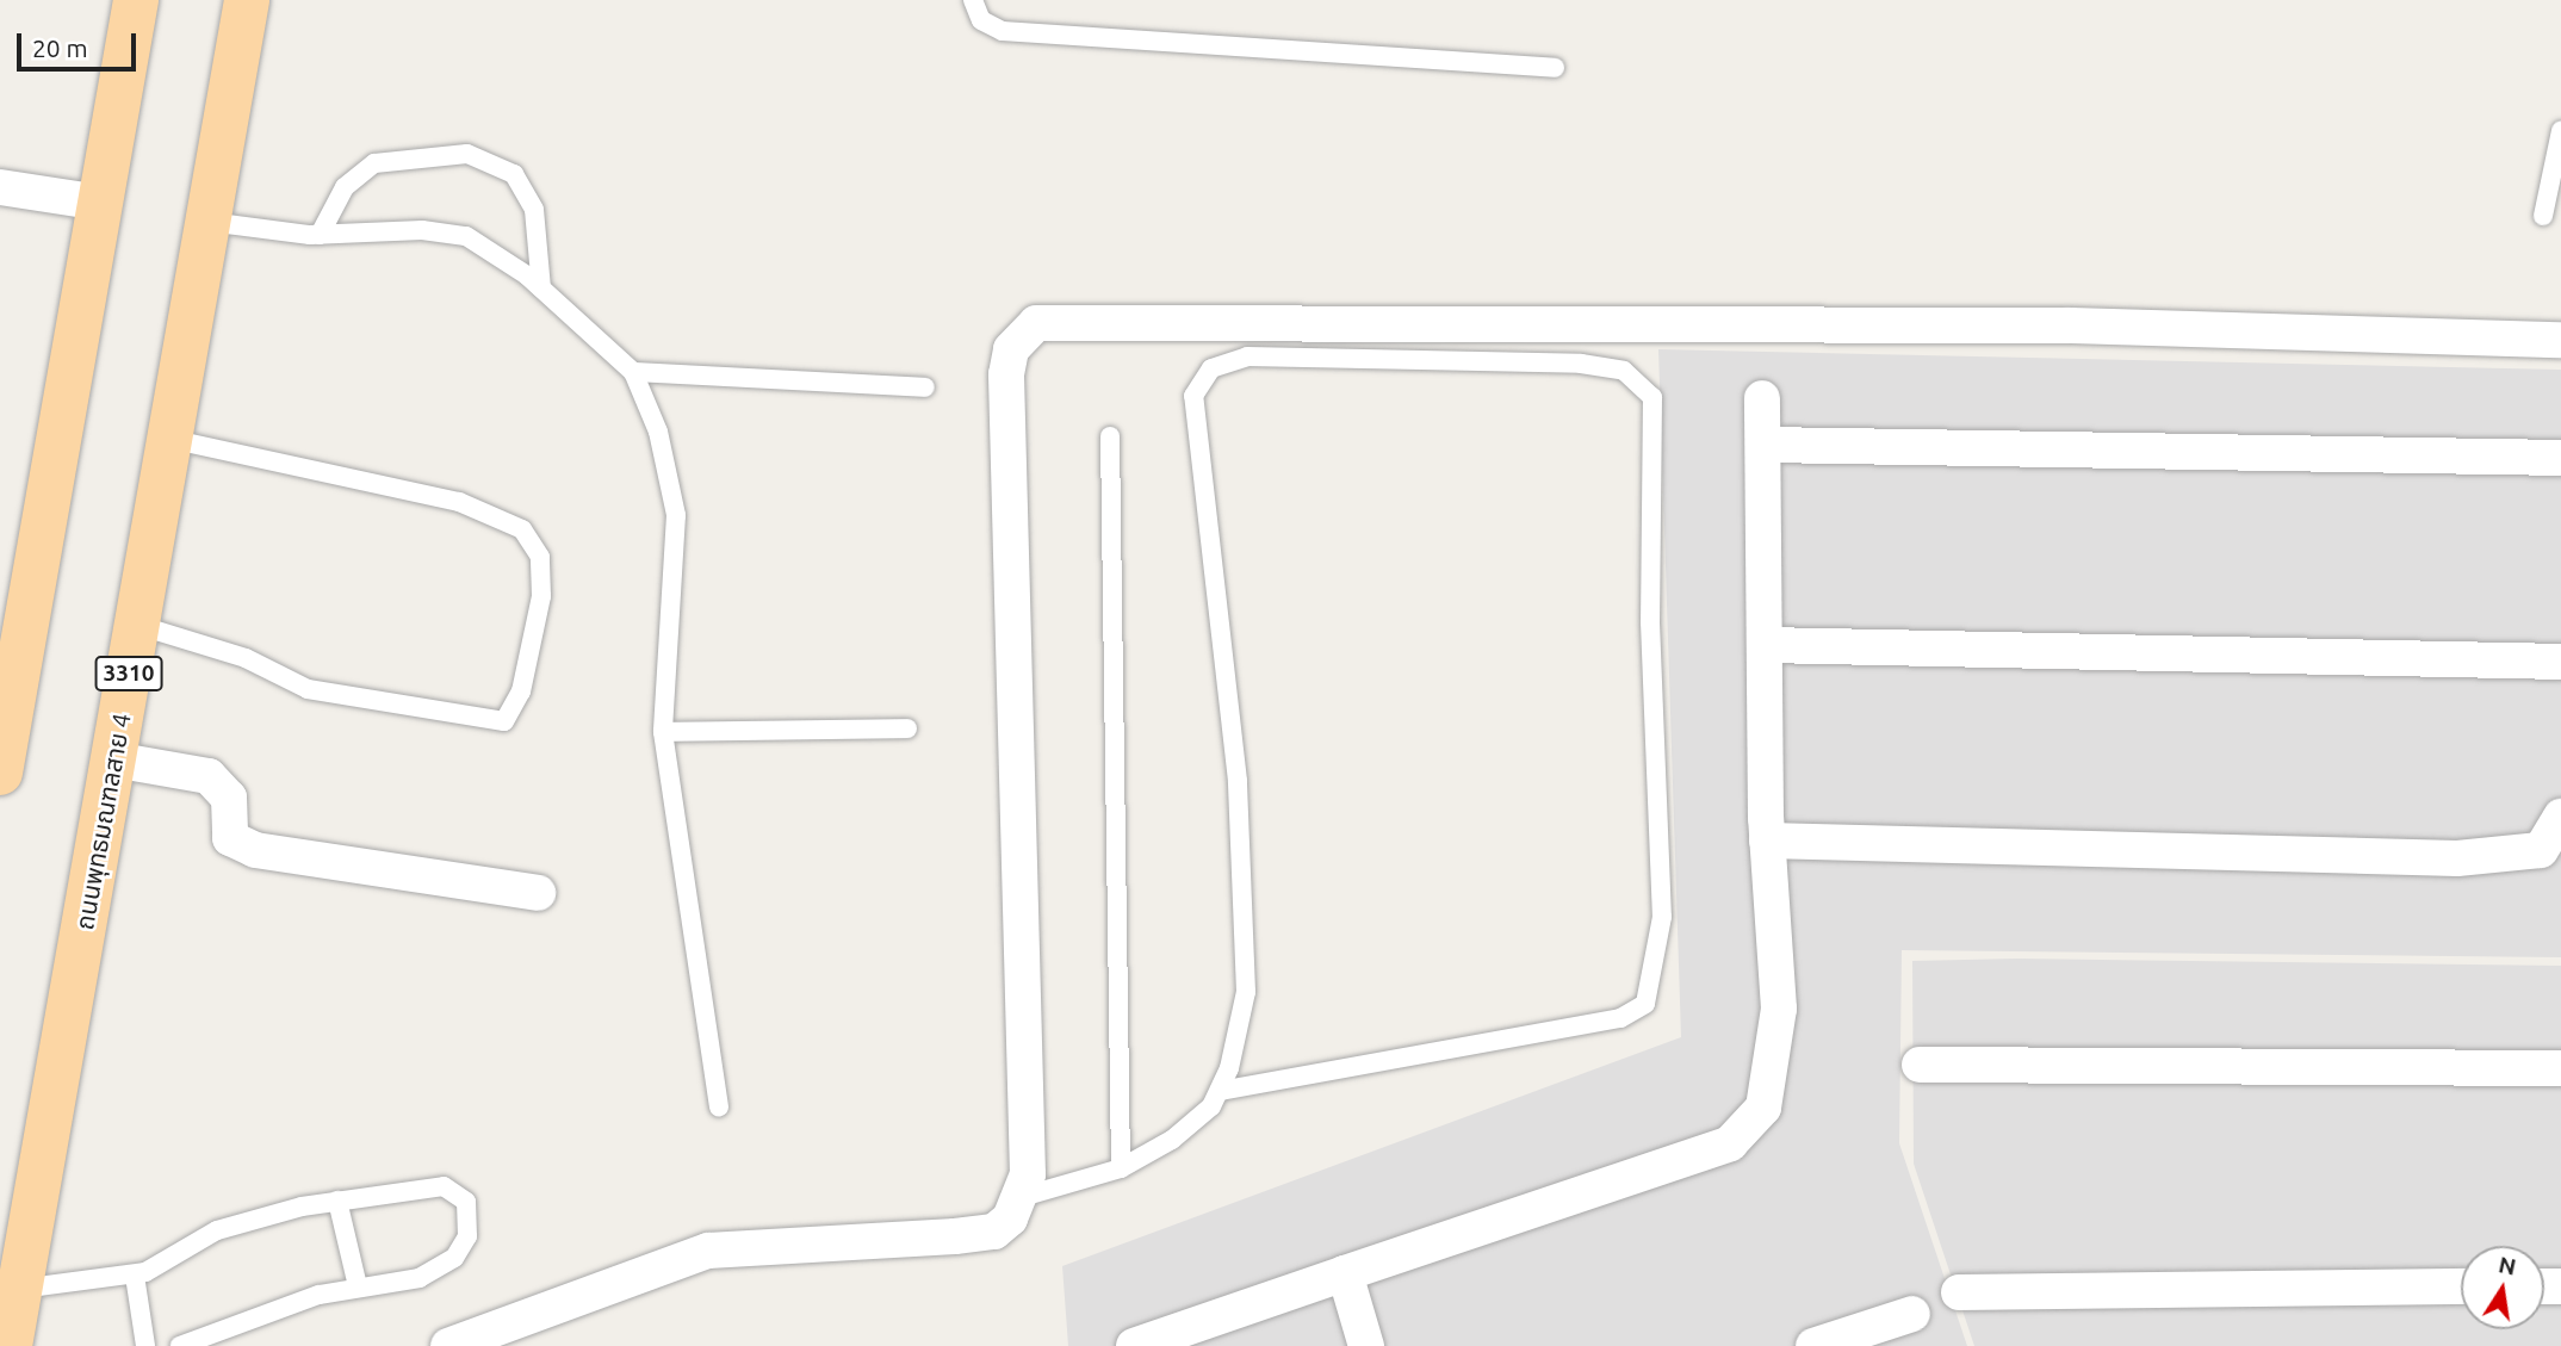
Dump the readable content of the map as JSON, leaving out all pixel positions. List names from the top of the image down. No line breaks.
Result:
{"streets":{"main road":["3310","ถนนพุทธมณฑลสาย 4"]},"scale_bar":"20 m","north":"top"}
